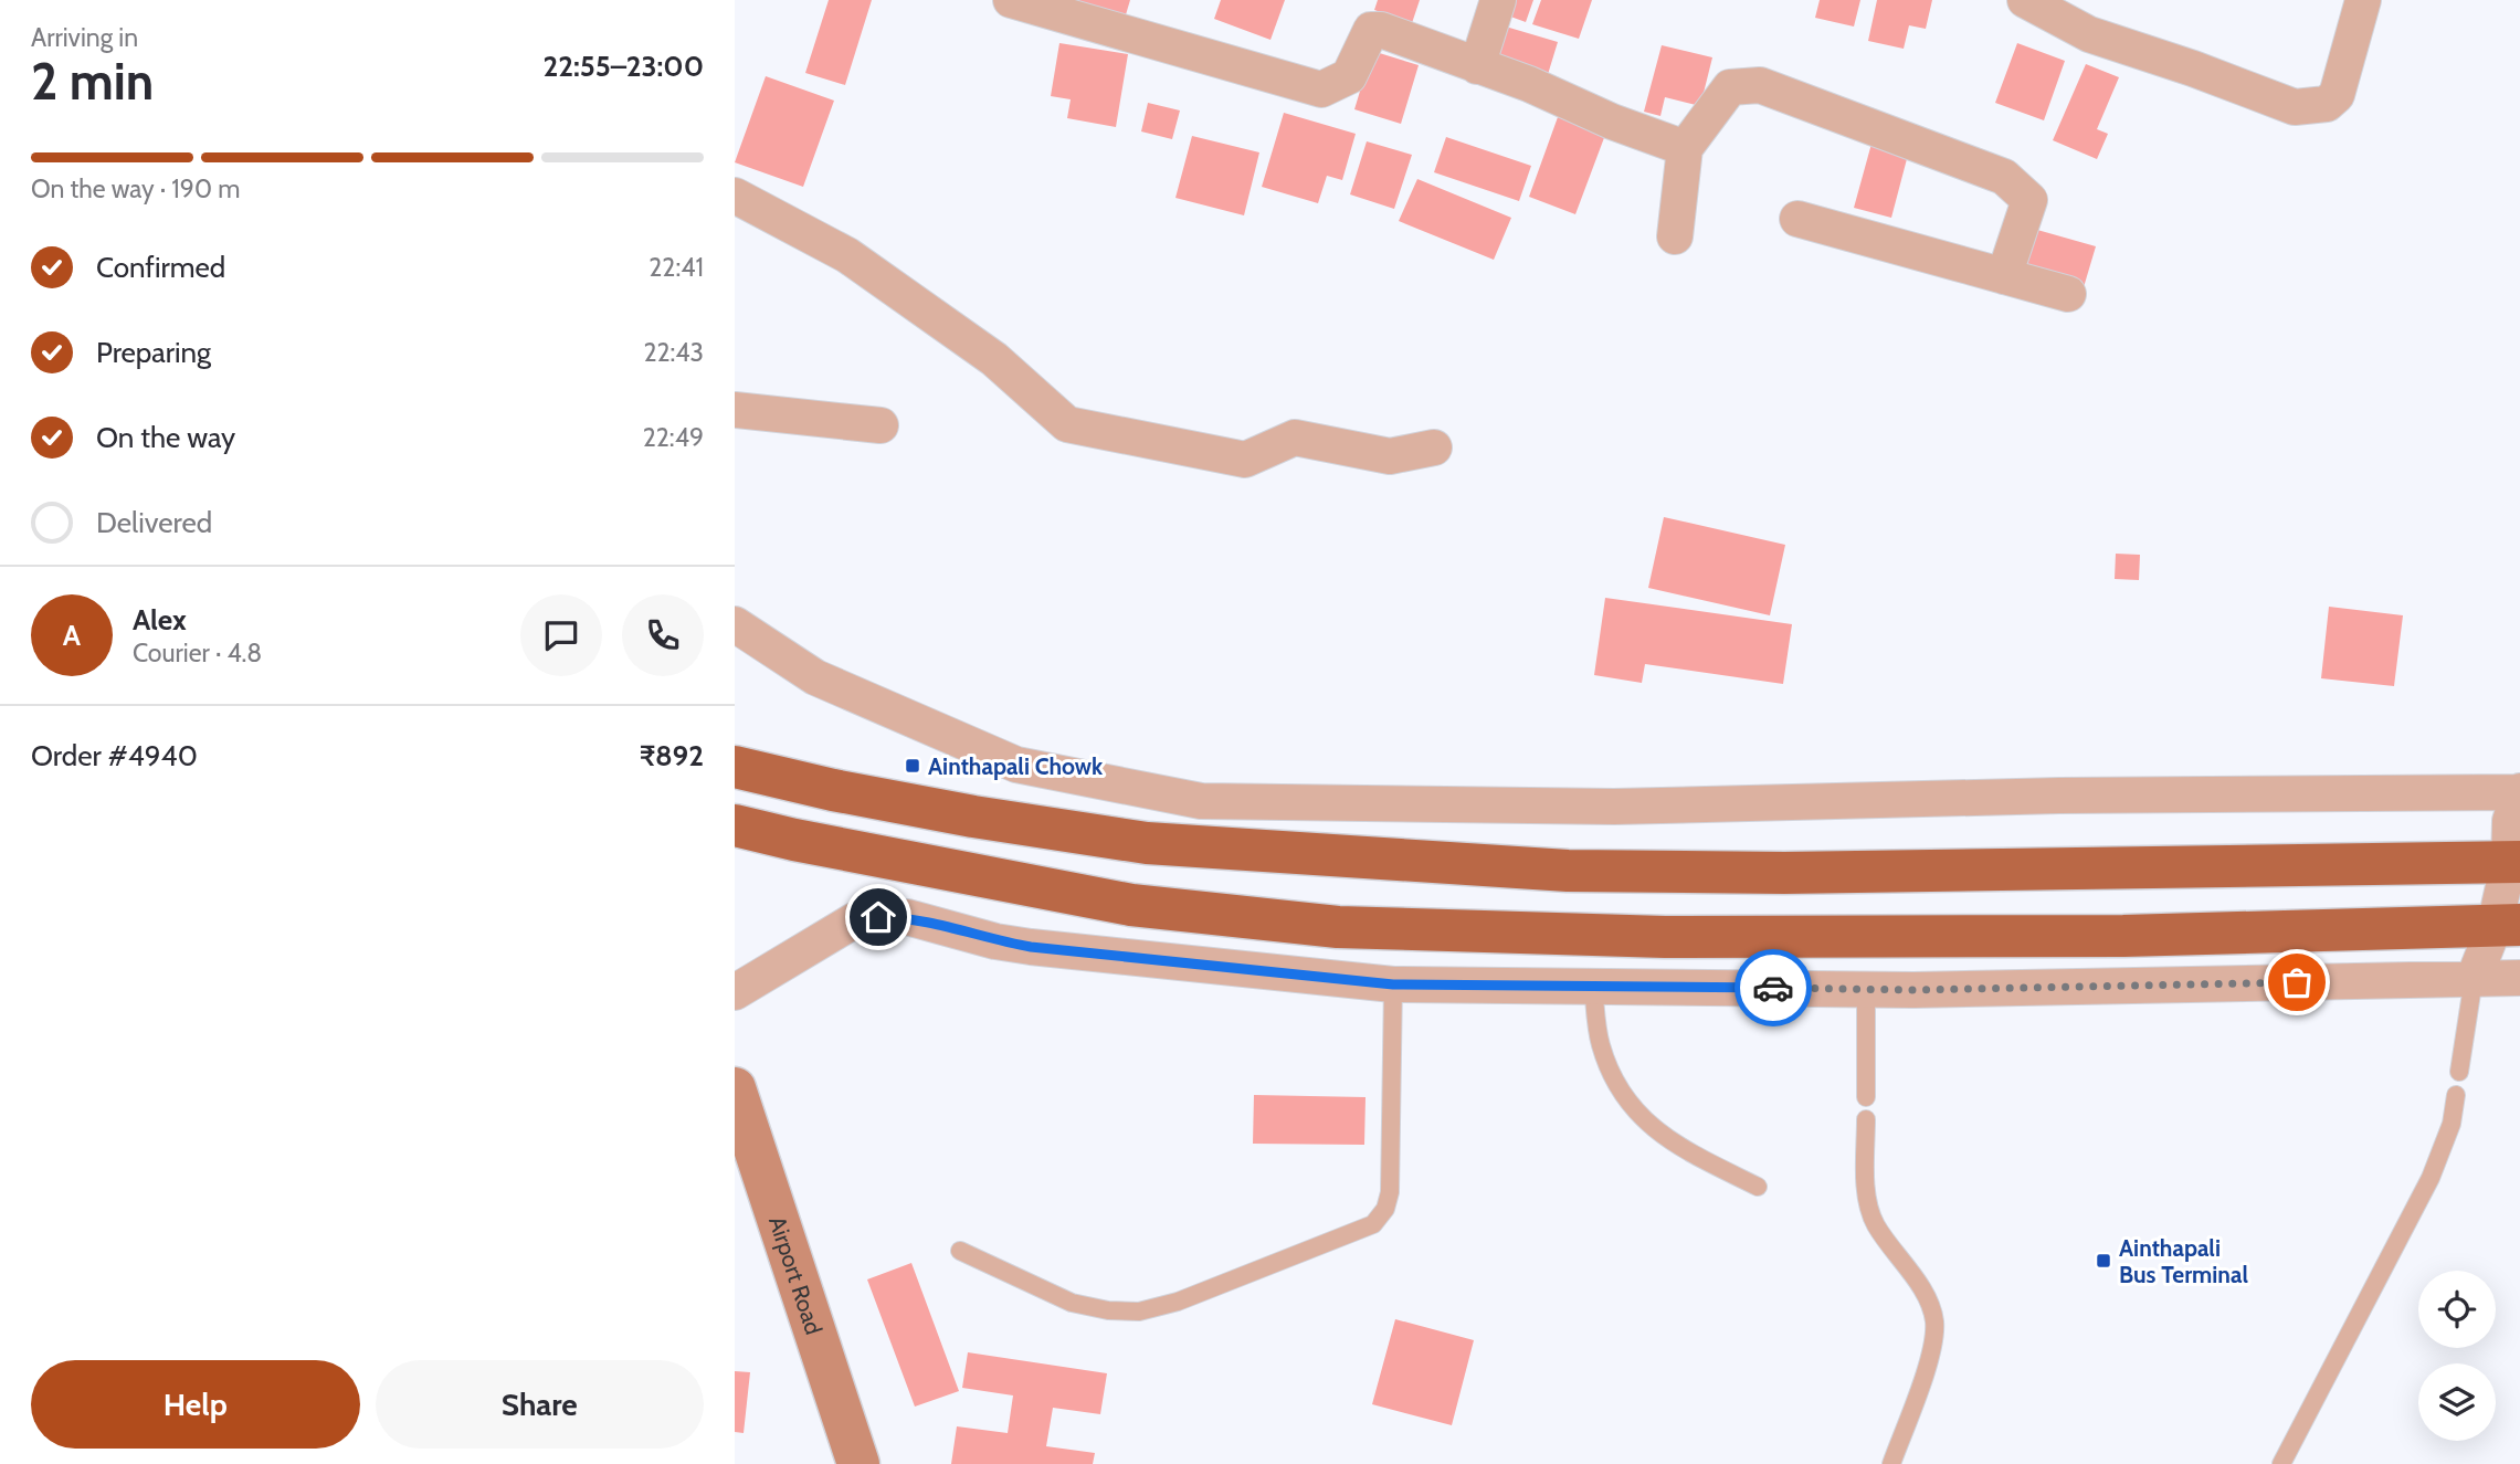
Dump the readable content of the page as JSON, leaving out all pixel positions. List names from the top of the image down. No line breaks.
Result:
{"streets":{"main road":["Airport Road"]},"places":{"transit":["Ainthapali Chowk","Ainthapali Bus Terminal"]},"page":{"heading":["2 min","Arriving in","22:55–23:00"],"panel":["Alex","Courier · 4.8","Order #4940","₹892"],"bar":"On the way · 190 m","list":[["Confirmed","22:41"],["Preparing","22:43"],["On the way","22:49"],"Delivered"],"round":"A","buttons":["Help","Share"]}}
